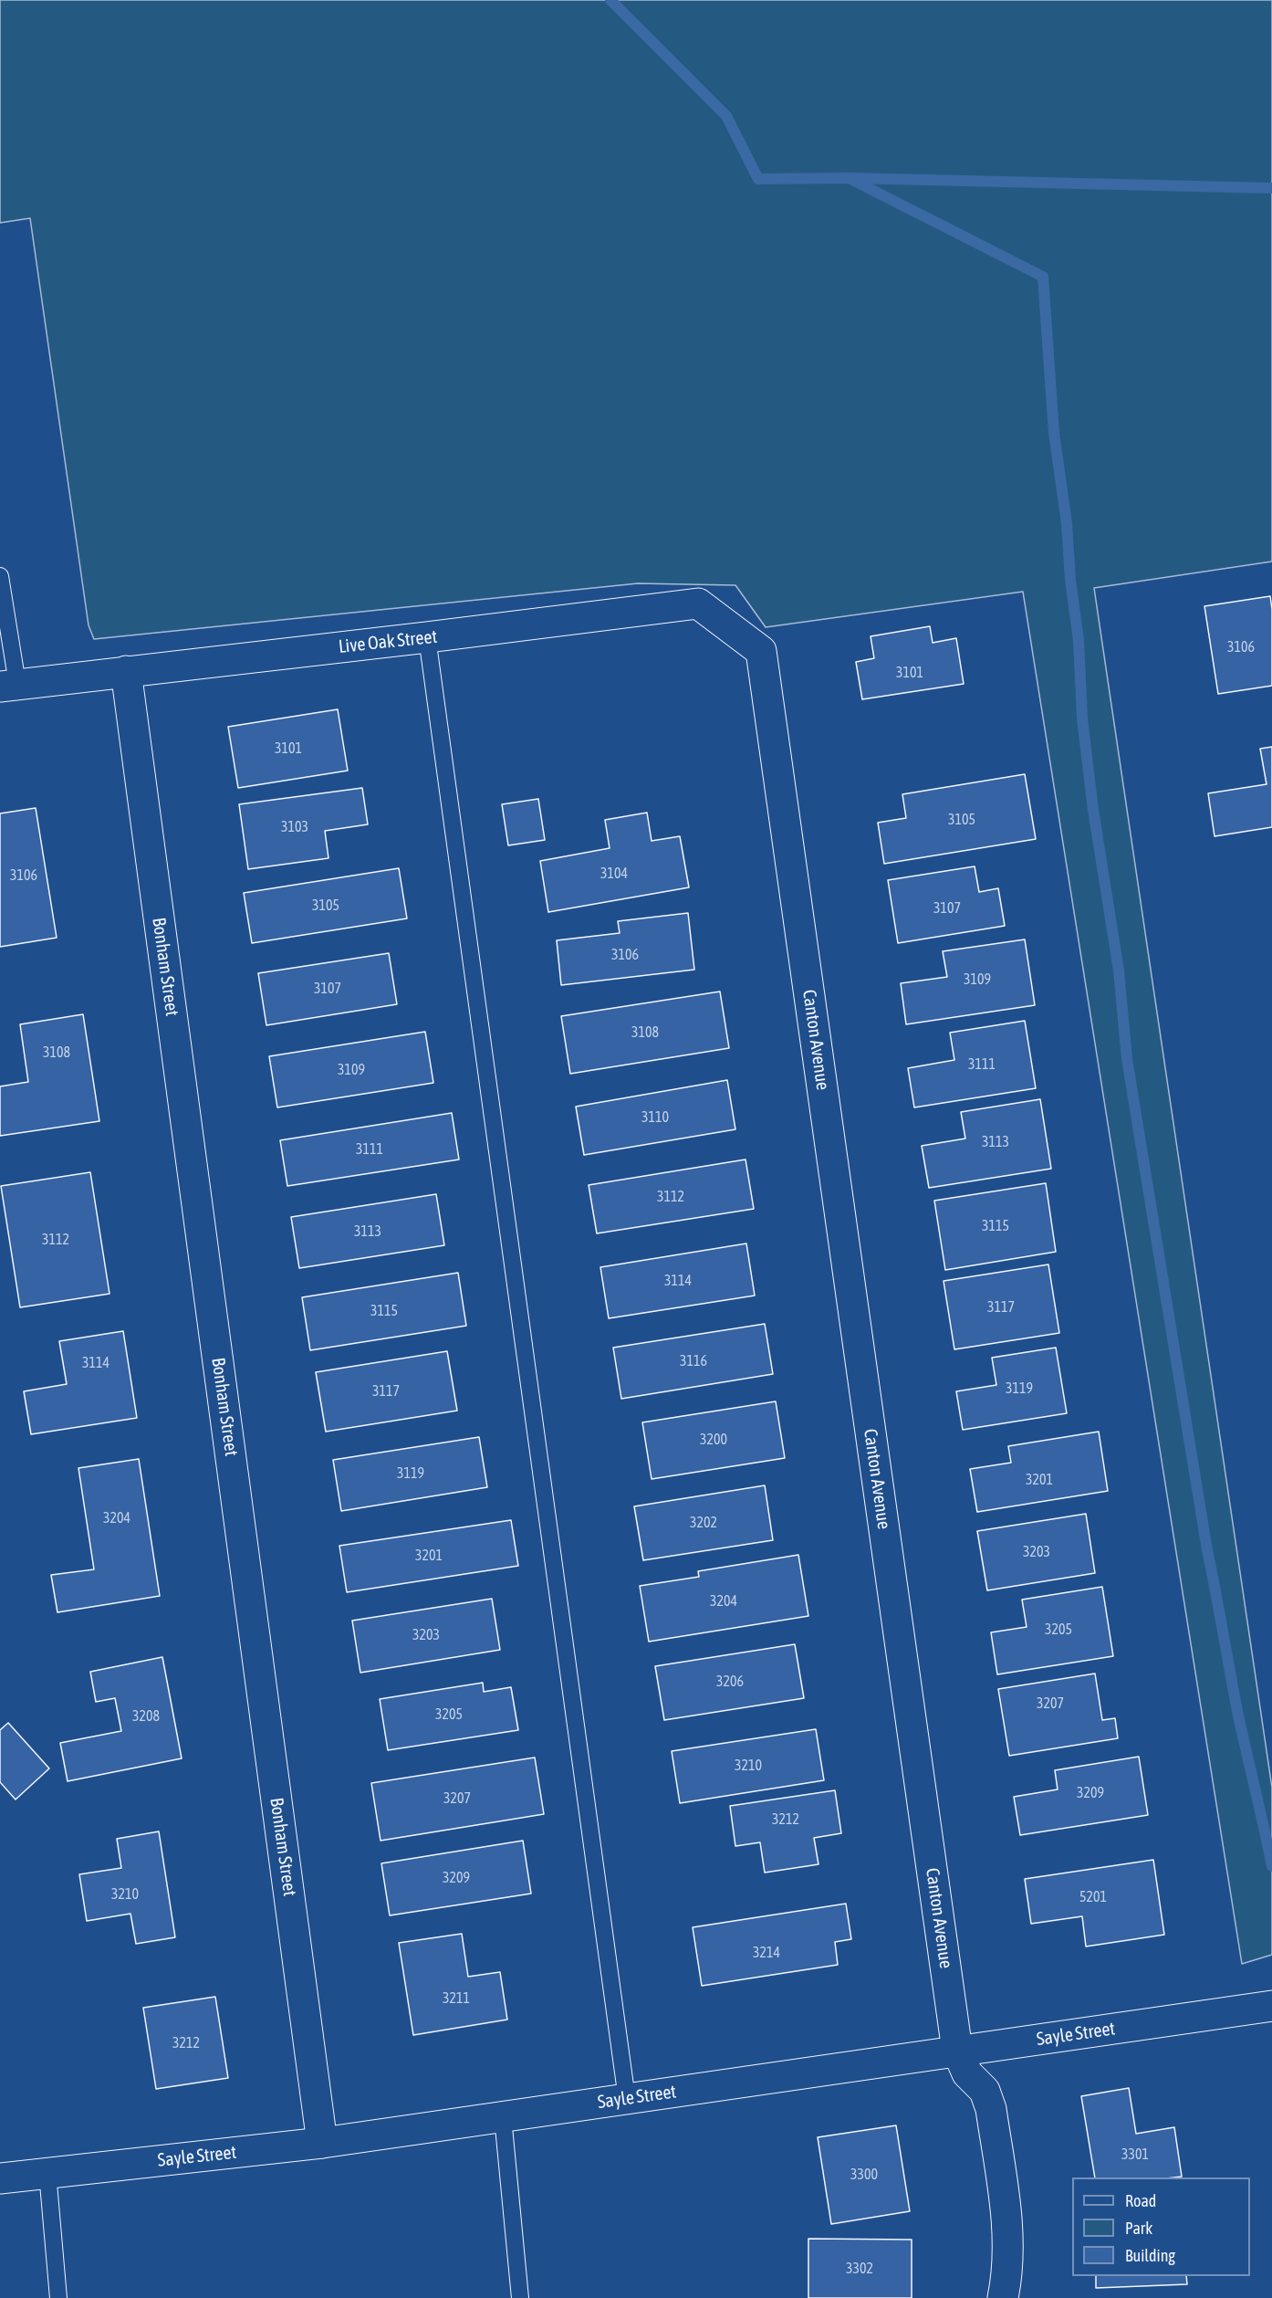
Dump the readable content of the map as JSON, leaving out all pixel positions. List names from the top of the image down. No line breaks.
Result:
{"streets":{"street":["Live Oak Street","Bonham Street","Canton Avenue","Sayle Street"]},"crossings":[["Live Oak Street","Bonham Street"],["Live Oak Street","Canton Avenue"],["Bonham Street","Sayle Street"],["Canton Avenue","Sayle Street"]],"house_numbers":["3106","3101","3101","3105","3103","3104","3106","3105","3107","3106","3109","3107","3108","3108","3111","3109","3110","3113","3111","3112","3115","3113","3112","3114","3117","3115","3116","3114","3119","3117","3200","3119","3201","3204","3202","3203","3201","3204","3205","3203","3206","3207","3205","3208","3210","3209","3207","3212","3209","3210","5201","3214","3211","3212","3301","3300","3302"],"legend":["Road","Park","Building"]}
